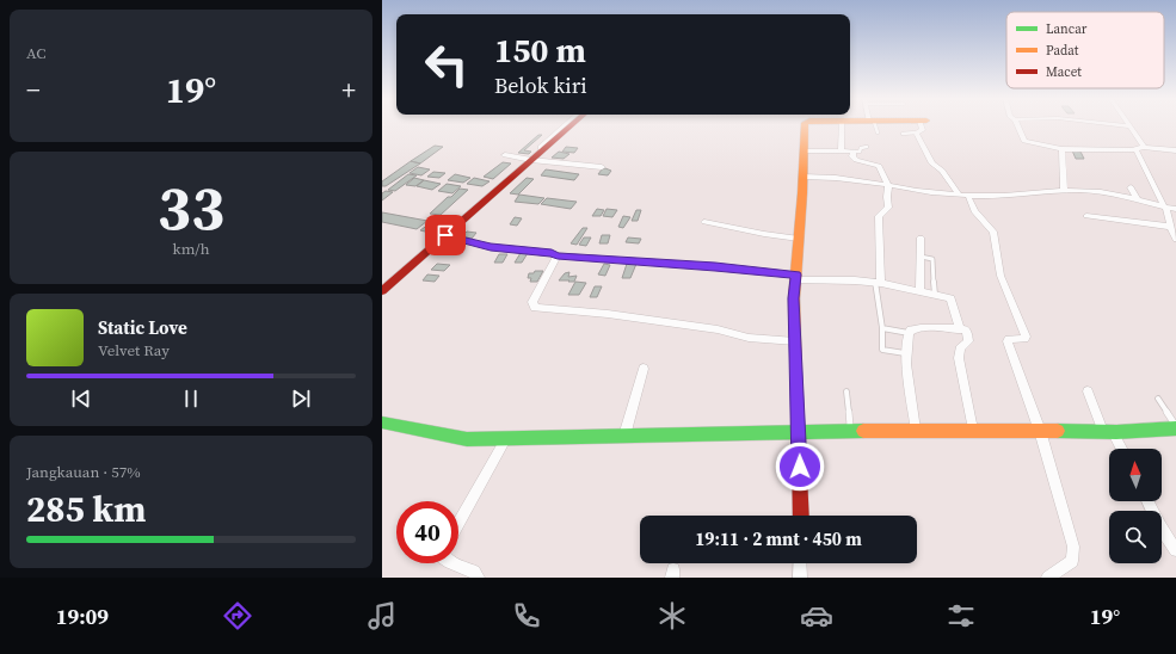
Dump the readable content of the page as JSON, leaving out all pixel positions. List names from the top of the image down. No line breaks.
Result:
{"legend":["Lancar","Padat","Macet"],"north":"top","page":{"tile":["AC",["33","km/h"],["Jangkauan · 57%","285 km"]],"turn":["150 m","Belok kiri"],"heat":["−","19°","+"],"song":["Static Love","Velvet Ray"],"limit":"40","trip":"19:11 · 2 mnt · 450 m","tabs":["19:09","19°"]}}
